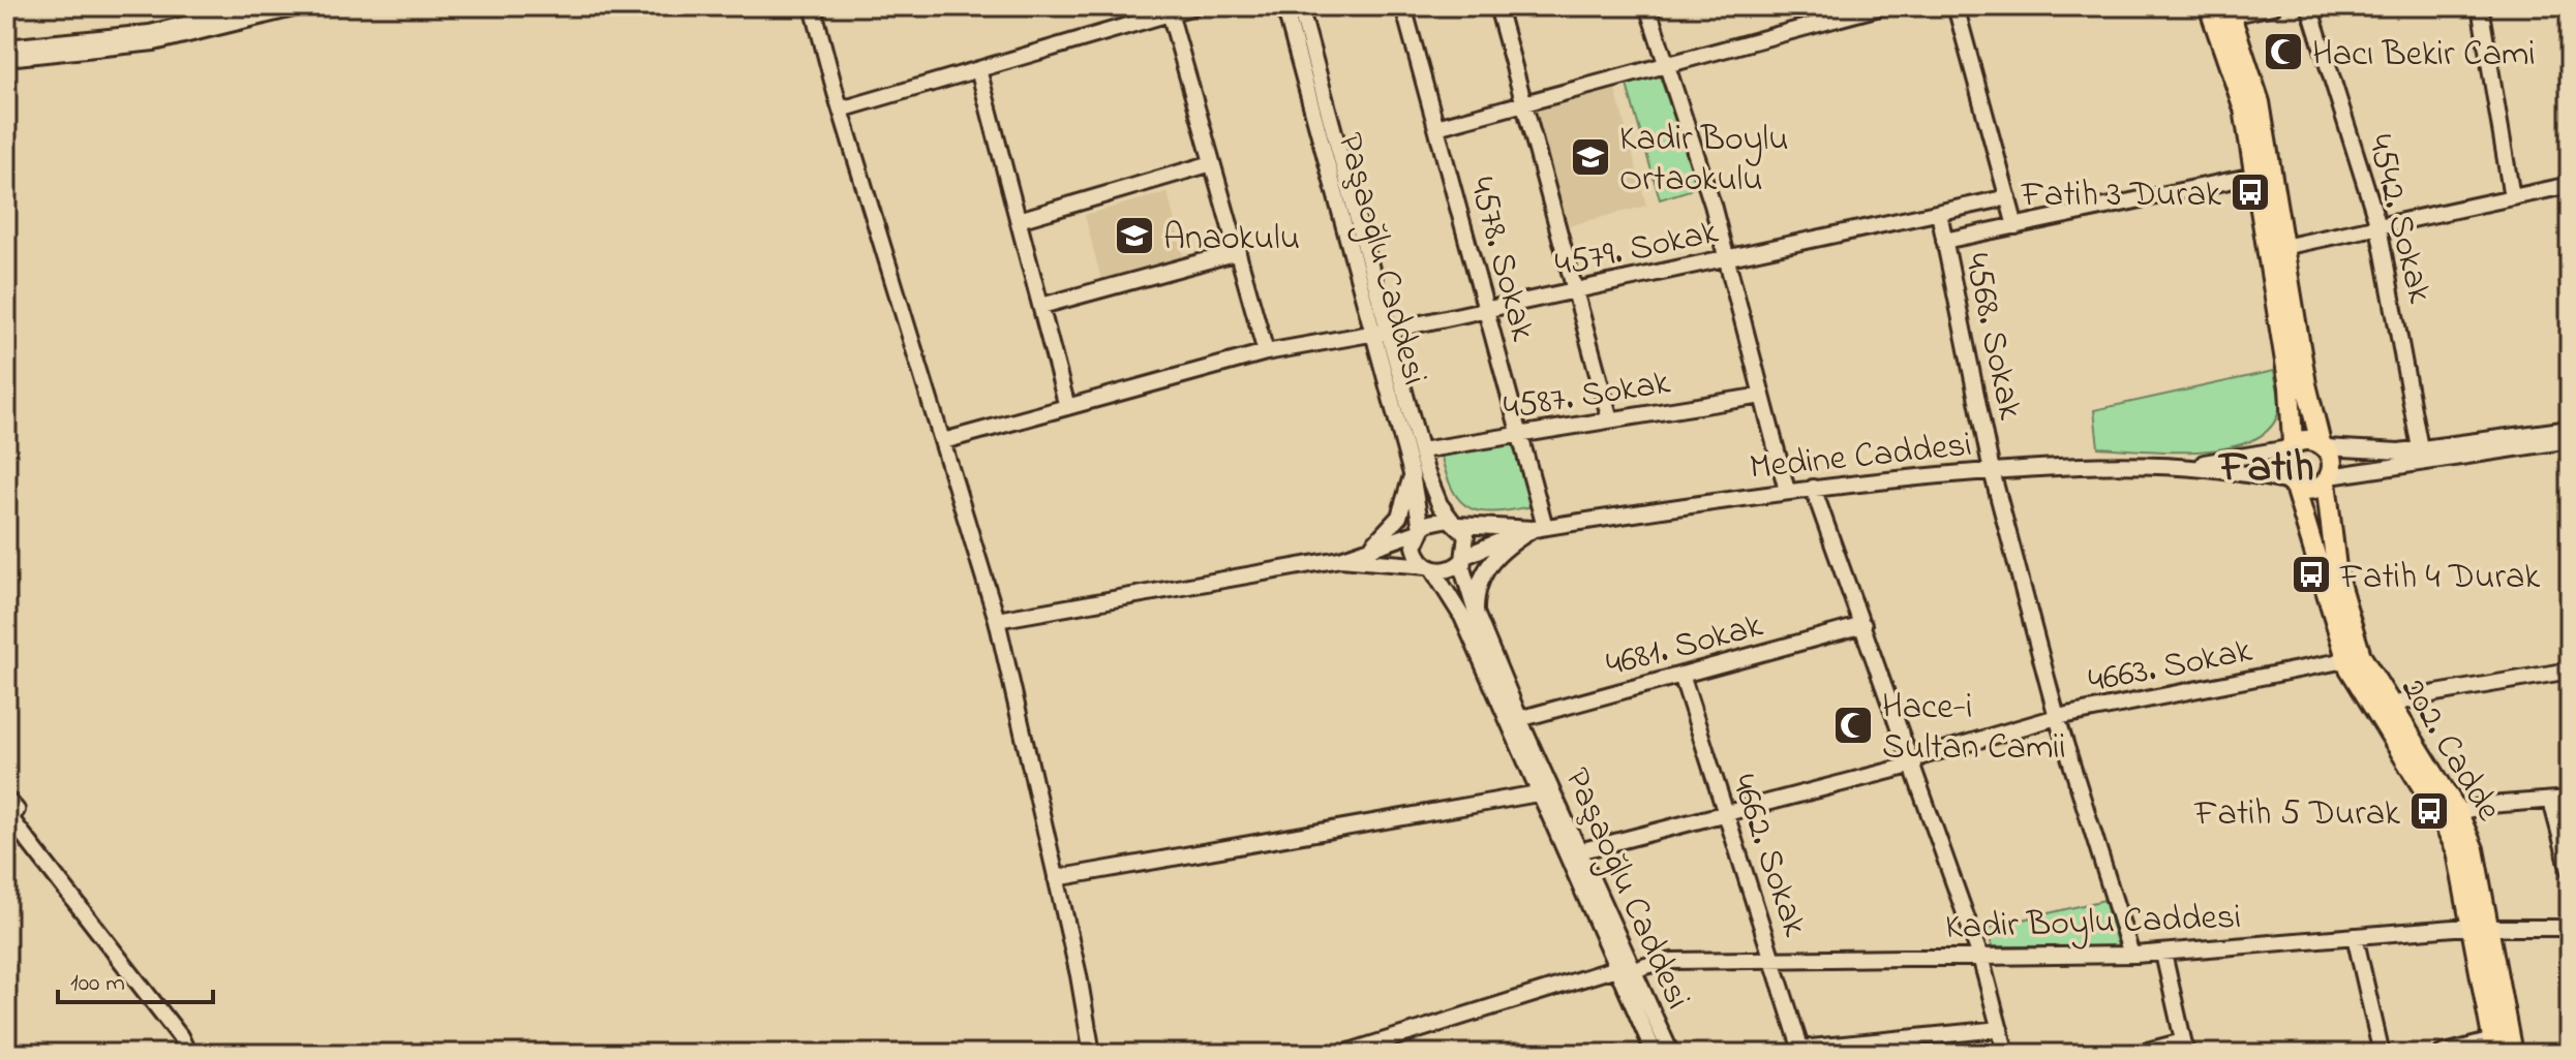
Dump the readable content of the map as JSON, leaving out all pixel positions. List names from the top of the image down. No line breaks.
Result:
{"streets":{"main road":["202. Cadde"],"street":["4542. Sokak","4579. Sokak","Paşaoğlu Caddesi","4578. Sokak","4568. Sokak","4587. Sokak","Medine Caddesi","4681. Sokak","4663. Sokak","4662. Sokak","Kadir Boylu Caddesi"]},"crossings":[["4579. Sokak","Paşaoğlu Caddesi"],["4579. Sokak","4578. Sokak"],["4579. Sokak","4568. Sokak"],["Paşaoğlu Caddesi","4587. Sokak"],["Paşaoğlu Caddesi","Medine Caddesi"],["Paşaoğlu Caddesi","4681. Sokak"],["Paşaoğlu Caddesi","4663. Sokak"],["Paşaoğlu Caddesi","Kadir Boylu Caddesi"],["4578. Sokak","4587. Sokak"],["4578. Sokak","Medine Caddesi"],["4568. Sokak","Medine Caddesi"],["4568. Sokak","4663. Sokak"],["4568. Sokak","Kadir Boylu Caddesi"],["Medine Caddesi","202. Cadde"],["4681. Sokak","4662. Sokak"],["4663. Sokak","202. Cadde"],["4663. Sokak","4662. Sokak"],["202. Cadde","Kadir Boylu Caddesi"],["4662. Sokak","Kadir Boylu Caddesi"]],"districts":["Fatih"],"places":{"mosque":["Hacı Bekir Cami","Hace-i Sultan Camii"],"school or university":["Kadir Boylu Ortaokulu","Anaokulu"],"bus stop":["Fatih 3 Durak","Fatih 4 Durak","Fatih 5 Durak"]},"scale_bar":"100 m"}
